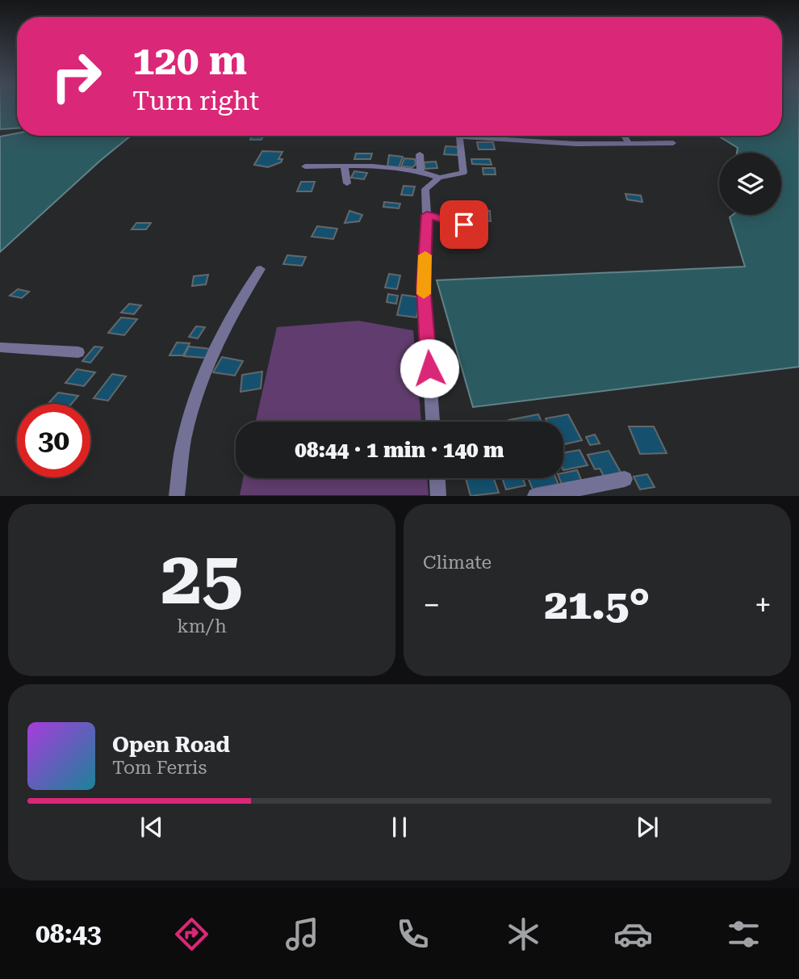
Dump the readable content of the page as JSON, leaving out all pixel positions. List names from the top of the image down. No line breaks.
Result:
{"page":{"turn":["120 m","Turn right"],"limit":"30","trip":"08:44 · 1 min · 140 m","tile":[["25","km/h"],"Climate"],"heat":["−","21.5°","+"],"song":["Open Road","Tom Ferris"],"tabs":"08:43"}}
